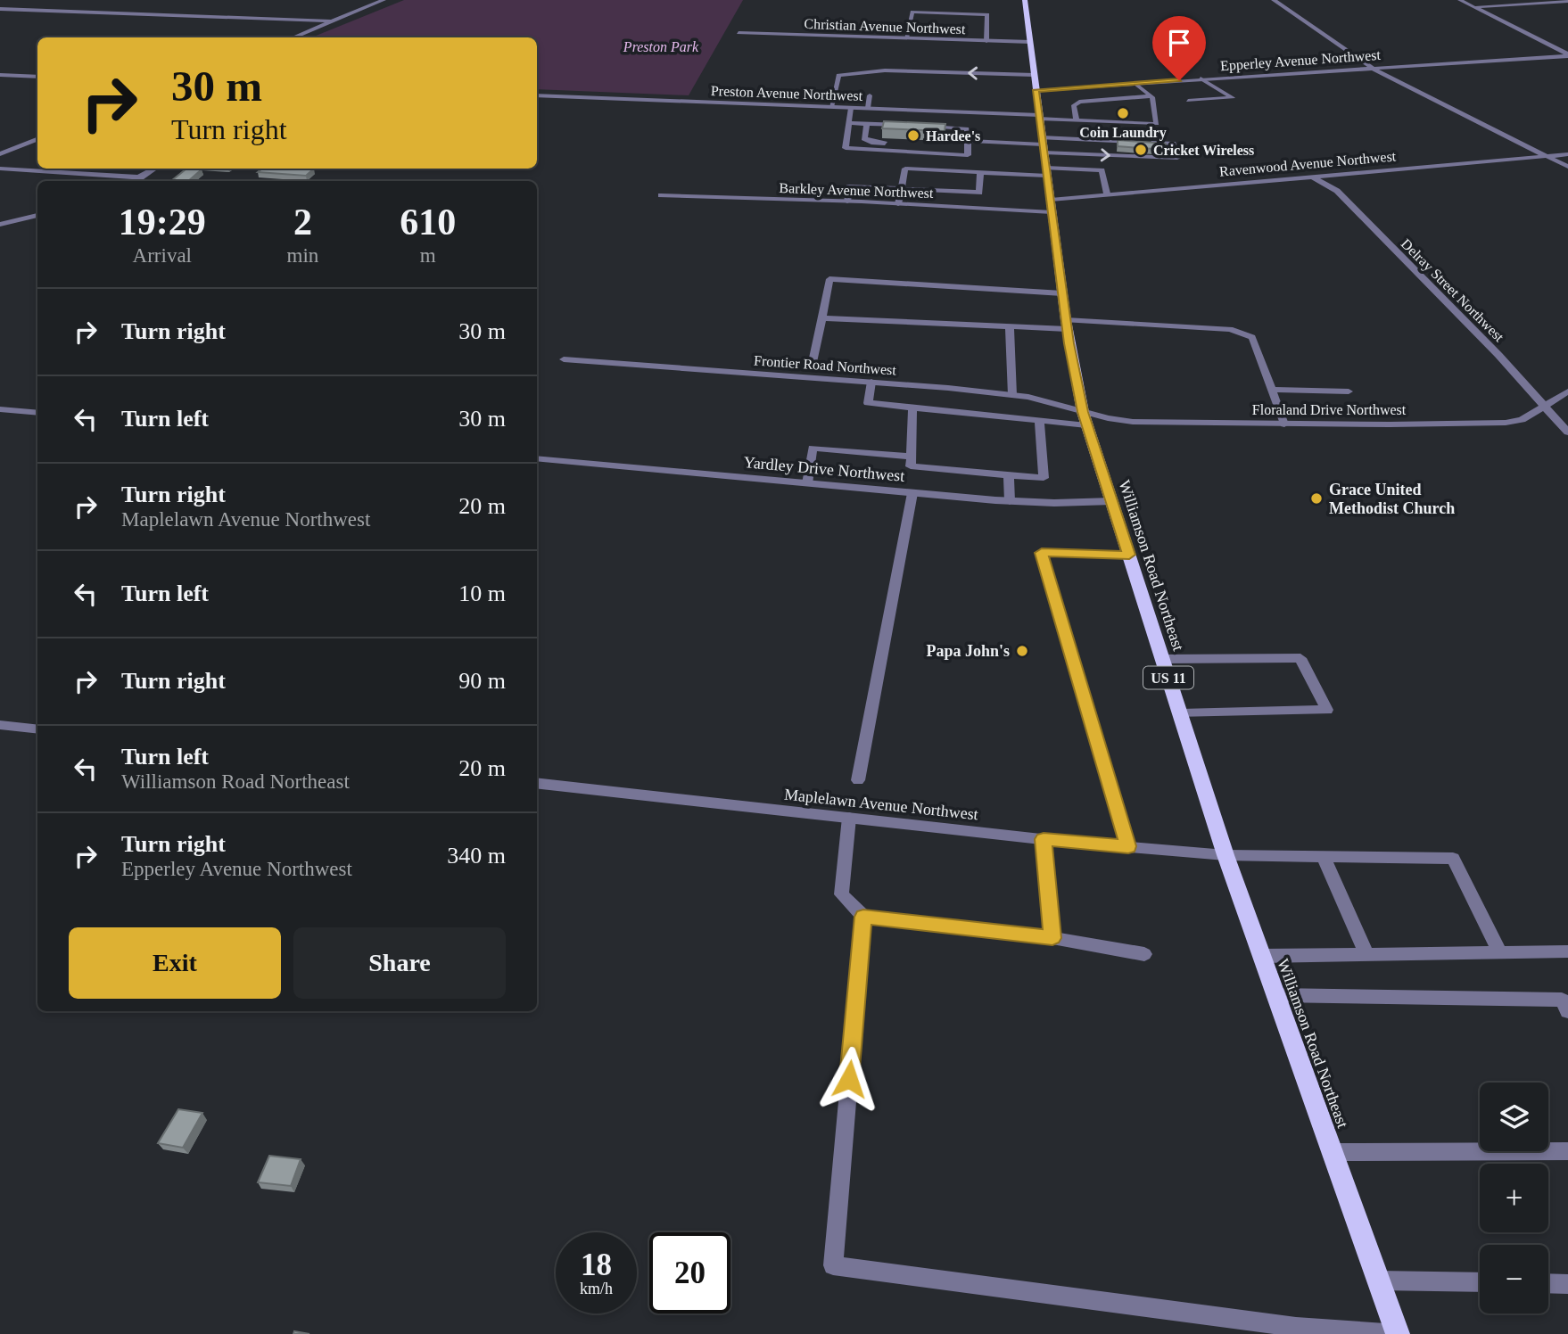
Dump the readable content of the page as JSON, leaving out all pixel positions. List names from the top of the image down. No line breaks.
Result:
{"streets":{"main road":["Williamson Road Northeast","US 11"],"street":["Christian Avenue Northwest","Epperley Avenue Northwest","Preston Avenue Northwest","Ravenwood Avenue Northwest","Barkley Avenue Northwest","Delray Street Northwest","Frontier Road Northwest","Floraland Drive Northwest","Yardley Drive Northwest","Maplelawn Avenue Northwest"]},"crossings":[["Christian Avenue Northwest","Williamson Road Northeast"],["Epperley Avenue Northwest","Preston Avenue Northwest"],["Epperley Avenue Northwest","Williamson Road Northeast"],["Preston Avenue Northwest","Williamson Road Northeast"],["Ravenwood Avenue Northwest","Barkley Avenue Northwest"],["Ravenwood Avenue Northwest","Delray Street Northwest"],["Ravenwood Avenue Northwest","Williamson Road Northeast"],["Barkley Avenue Northwest","Williamson Road Northeast"],["Delray Street Northwest","Floraland Drive Northwest"],["Frontier Road Northwest","Floraland Drive Northwest"],["Frontier Road Northwest","Williamson Road Northeast"],["Floraland Drive Northwest","Williamson Road Northeast"],["Yardley Drive Northwest","Williamson Road Northeast"],["Williamson Road Northeast","Maplelawn Avenue Northwest"]],"parks":["Preston Park"],"places":["Coin Laundry","Hardee's","Cricket Wireless","Grace United Methodist Church","Papa John's"],"page":{"turn":["30 m","Turn right"],"eta":["19:29","Arrival","2","min","610","m"],"list":[{"name":"Turn right","value":"30 m"},{"name":"Turn left","value":"30 m"},{"name":"Turn right","note":"Maplelawn Avenue Northwest","value":"20 m"},{"name":"Turn left","value":"10 m"},{"name":"Turn right","value":"90 m"},{"name":"Turn left","note":"Williamson Road Northeast","value":"20 m"},{"name":"Turn right","note":"Epperley Avenue Northwest","value":"340 m"}],"buttons":["Exit","Share"],"map_buttons":["+","−"],"speed":"18 km/h","limit":"20"}}
